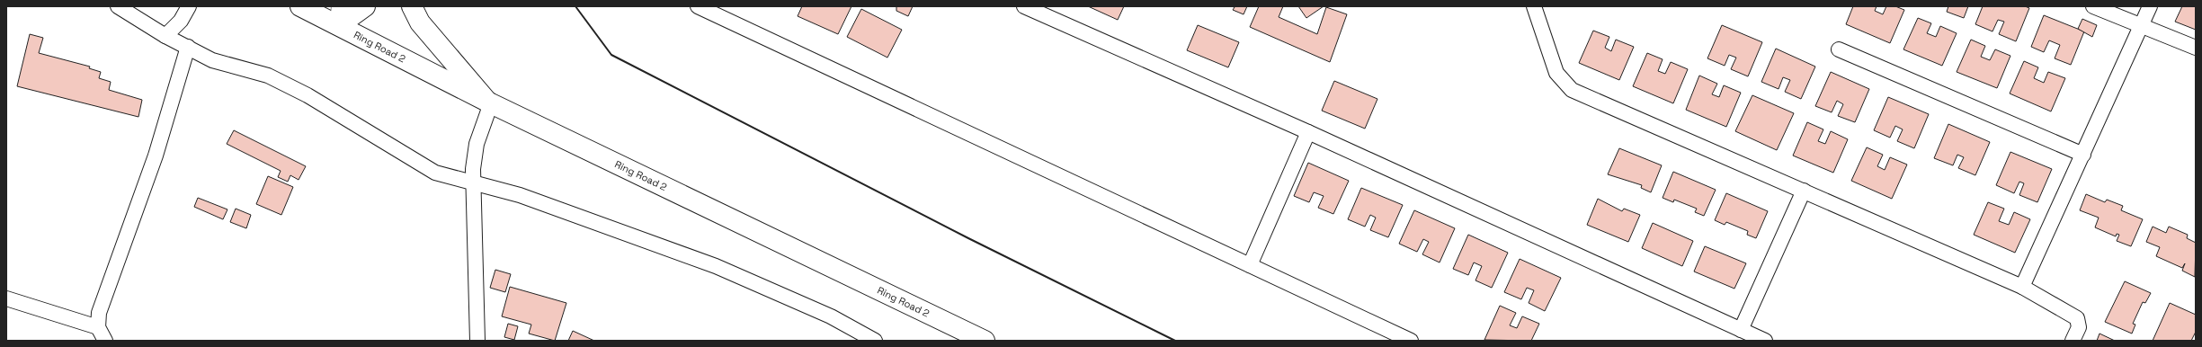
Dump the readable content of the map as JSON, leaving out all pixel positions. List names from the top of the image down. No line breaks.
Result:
{"streets":{"main road":["Ring Road 2"]}}
